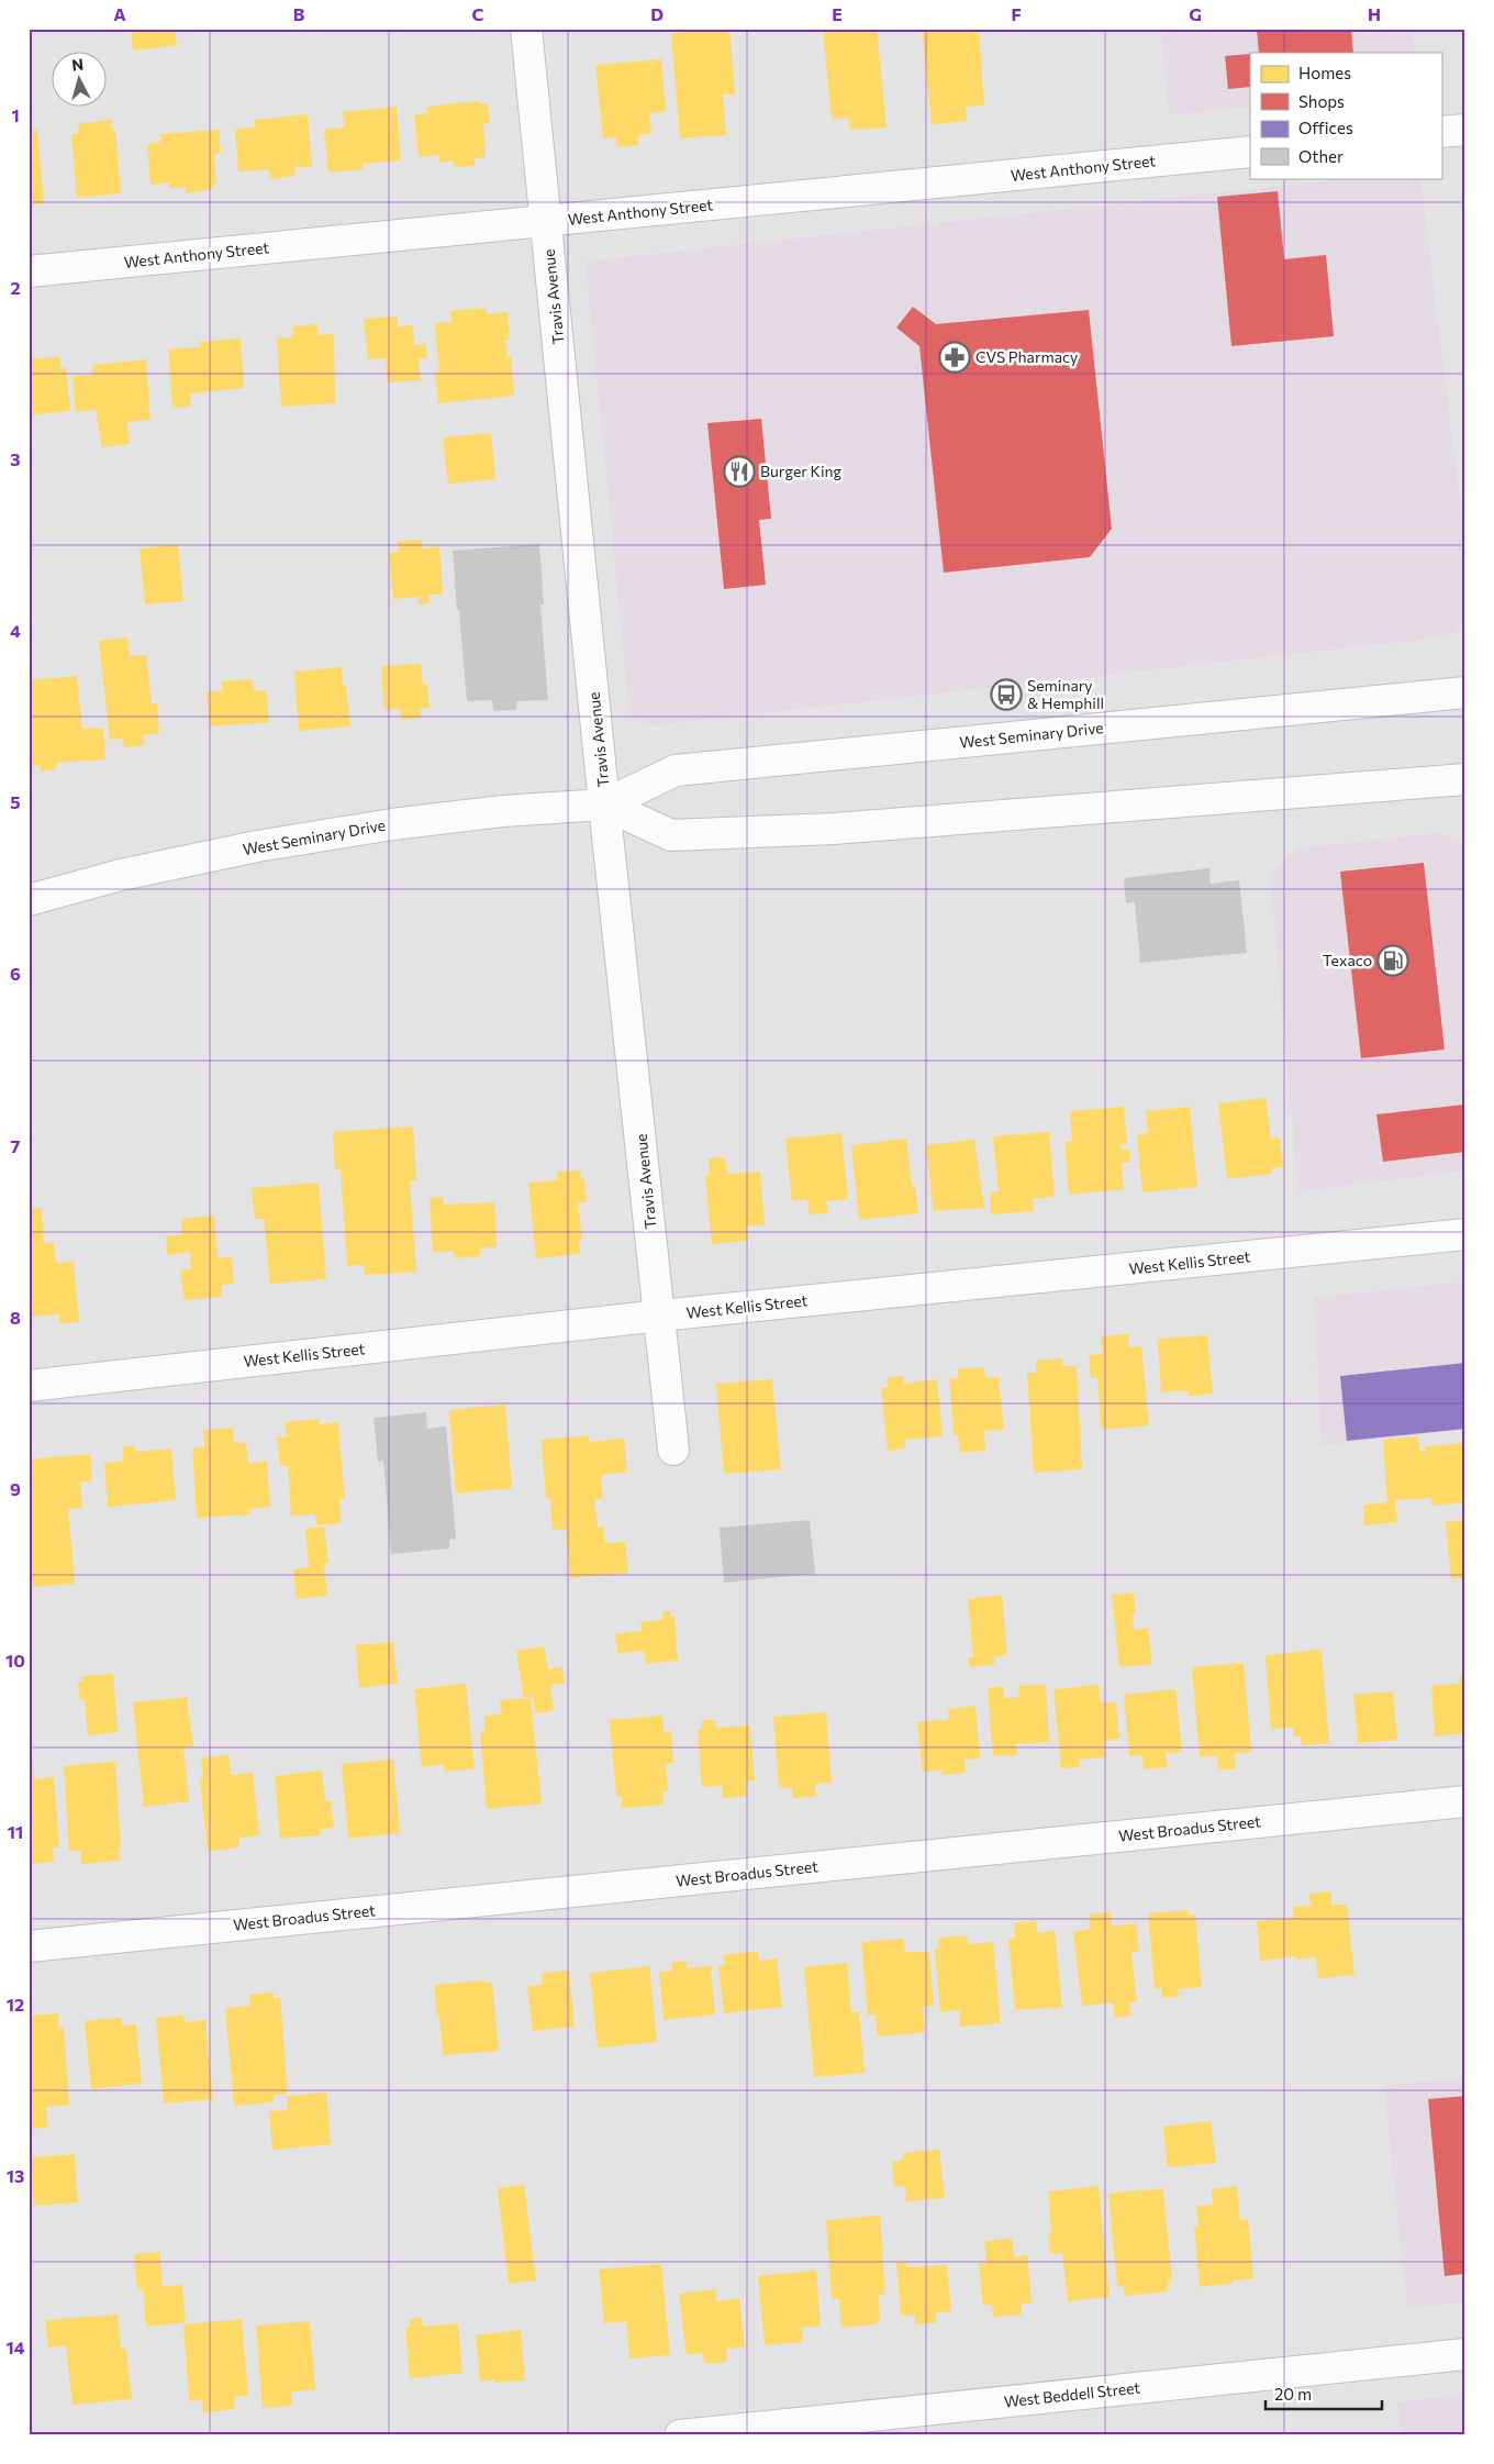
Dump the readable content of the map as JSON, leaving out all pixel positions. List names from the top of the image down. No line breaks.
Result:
{"streets":{"street":["West Anthony Street","Travis Avenue","West Seminary Drive","West Kellis Street","West Broadus Street","West Beddell Street"]},"crossings":[["West Anthony Street","Travis Avenue"],["Travis Avenue","West Seminary Drive"],["Travis Avenue","West Kellis Street"]],"places":{"pharmacy":["CVS Pharmacy"],"restaurant":["Burger King"],"bus stop":["Seminary & Hemphill"],"fuel station":["Texaco"]},"legend":["Homes","Shops","Offices","Other"],"scale_bar":"20 m","north":"top","grid":{"columns":["A","B","C","D","E","F","G","H"],"rows":["1","2","3","4","5","6","7","8","9","10","11","12","13","14"]}}
